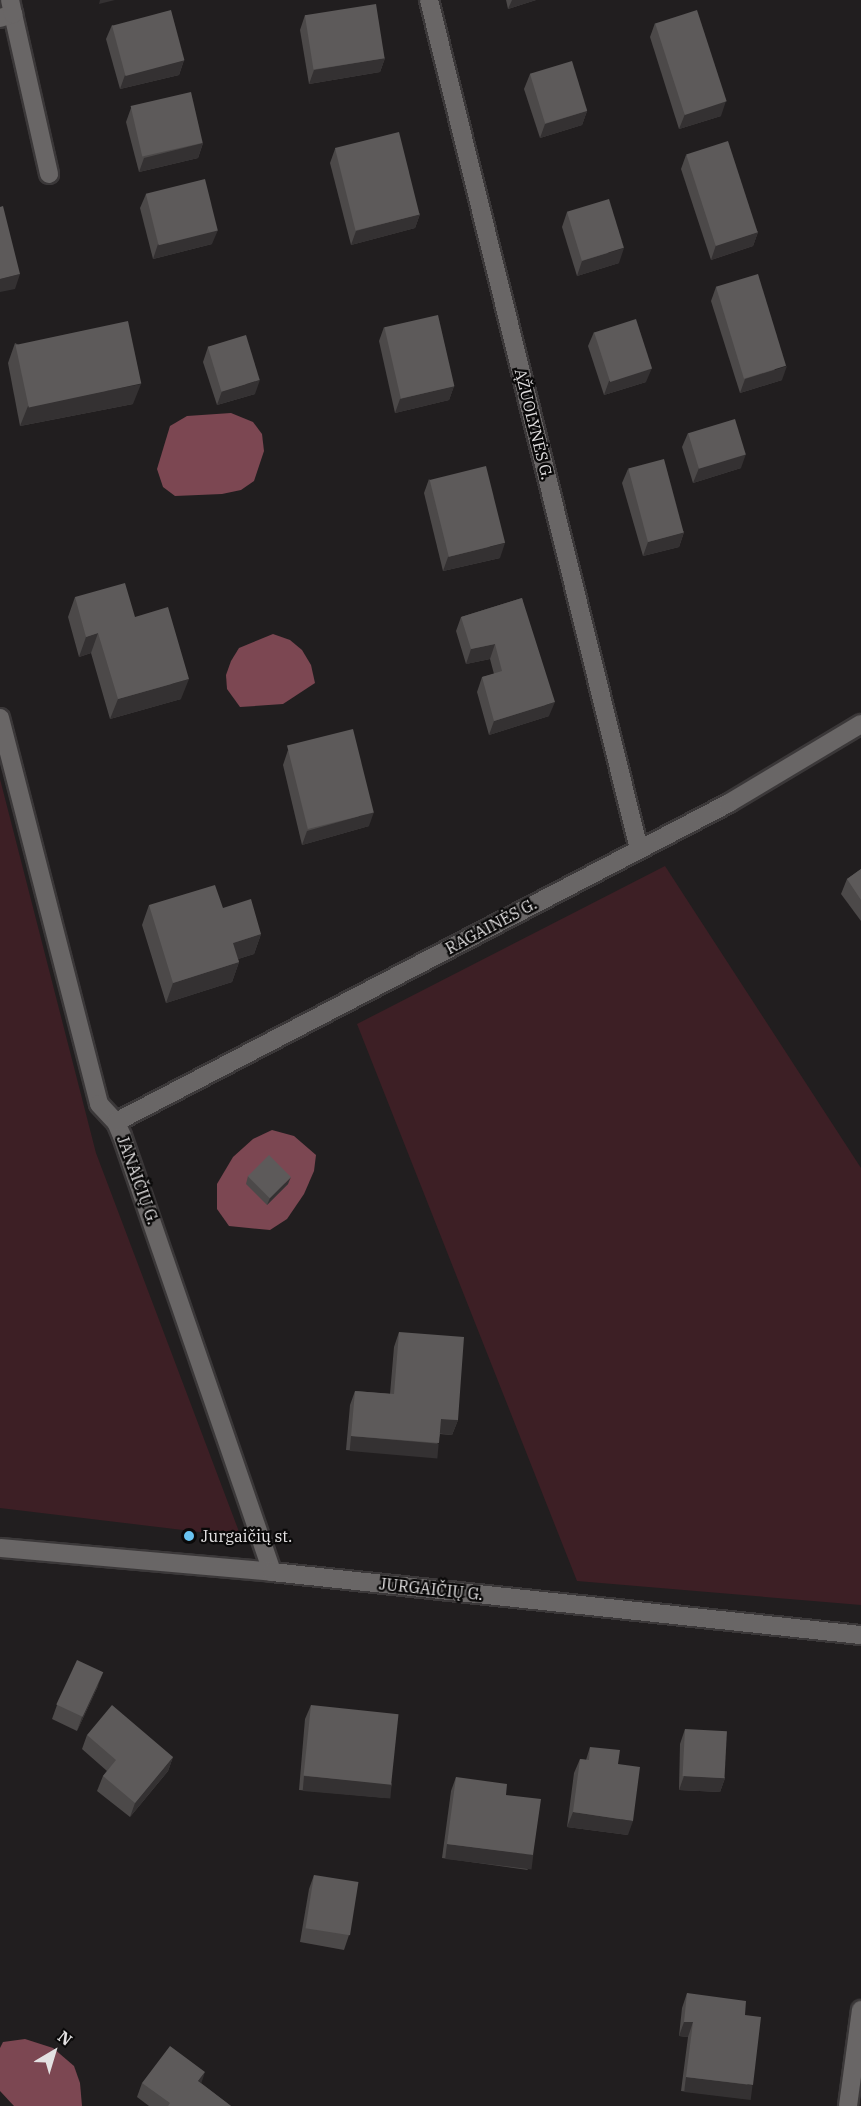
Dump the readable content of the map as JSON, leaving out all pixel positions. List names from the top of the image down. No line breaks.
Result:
{"streets":{"street":["ĄŽUOLYNĖS G.","RAGAINĖS G.","JANAIČIŲ G.","JURGAIČIŲ G."]},"crossings":[["ĄŽUOLYNĖS G.","RAGAINĖS G."],["RAGAINĖS G.","JANAIČIŲ G."],["JANAIČIŲ G.","JURGAIČIŲ G."]],"places":["Jurgaičių st."],"north":"top right"}
